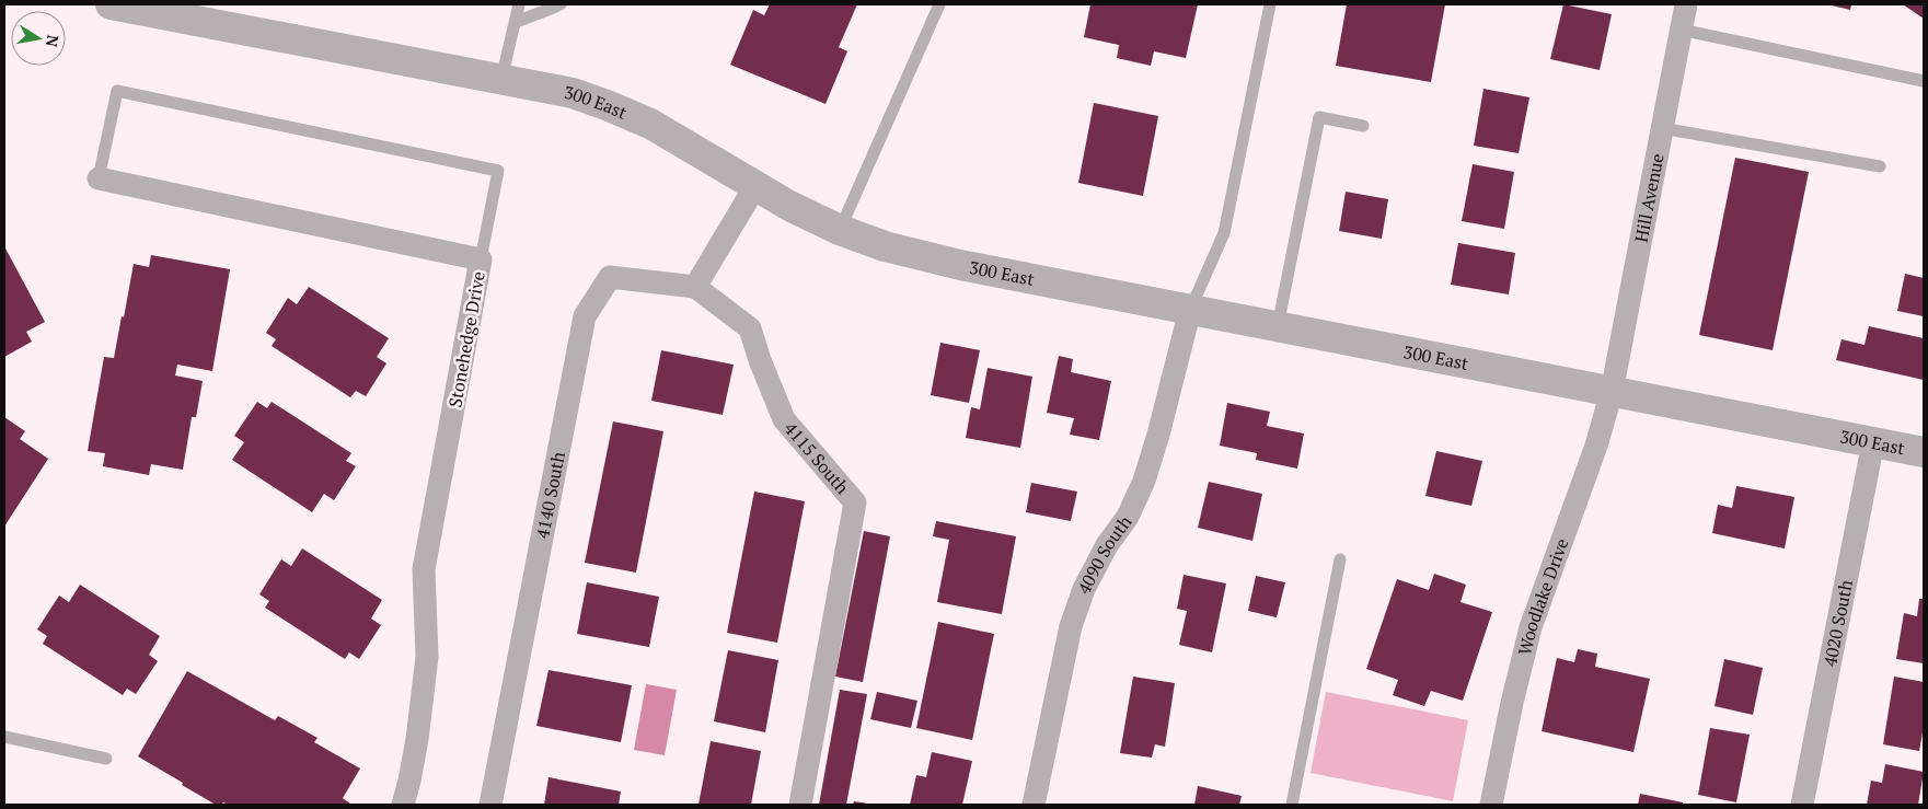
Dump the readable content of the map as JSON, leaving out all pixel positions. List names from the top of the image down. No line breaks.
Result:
{"streets":{"street":["300 East","Hill Avenue","Stonehedge Drive","4115 South","4140 South","4090 South","Woodlake Drive","4020 South"]},"crossings":[["300 East","Hill Avenue"],["300 East","4090 South"],["300 East","Woodlake Drive"],["300 East","4020 South"],["Hill Avenue","Woodlake Drive"],["4115 South","4140 South"]],"north":"right"}
